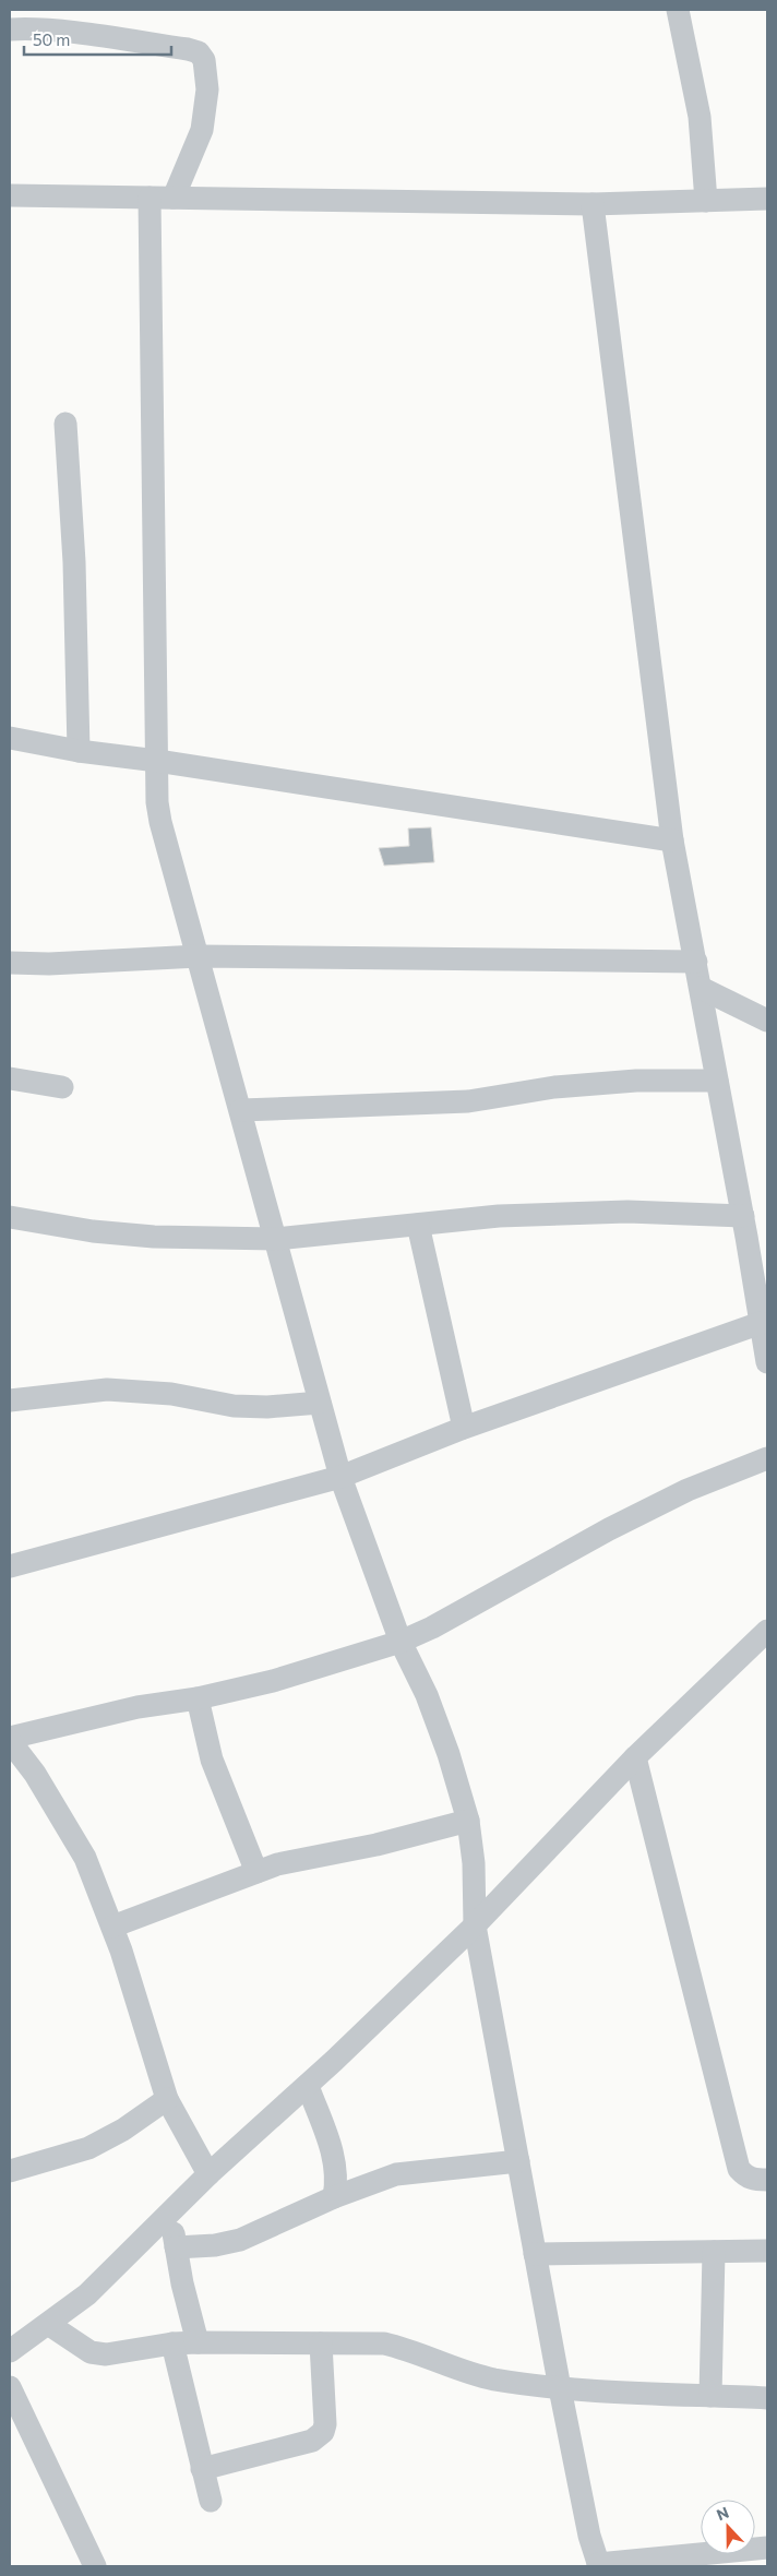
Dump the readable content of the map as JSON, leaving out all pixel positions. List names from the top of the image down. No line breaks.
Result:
{"scale_bar":"50 m","north":"top"}
